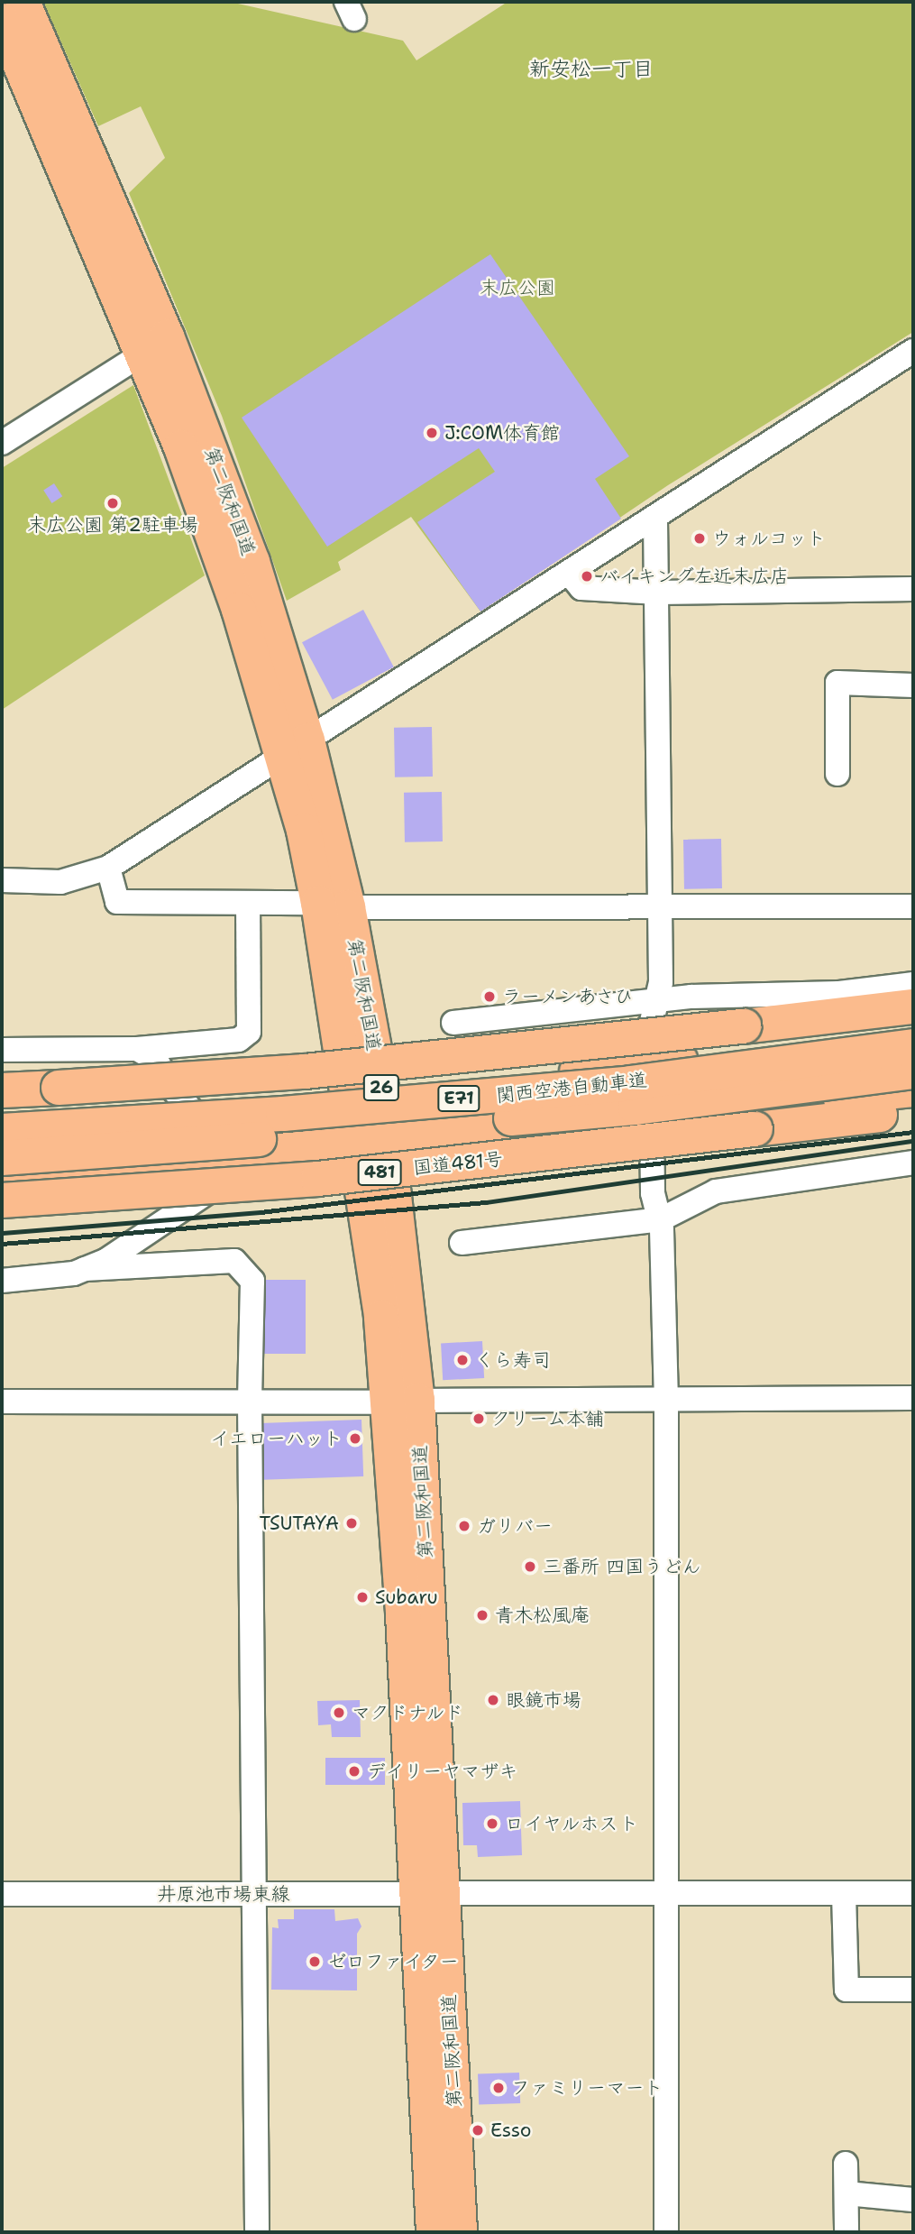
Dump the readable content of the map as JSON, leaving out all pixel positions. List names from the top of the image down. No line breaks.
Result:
{"streets":{"highway":["第二阪和国道","26","関西空港自動車道","E71","国道481号","481"],"street":["井原池市場東線"]},"crossings":[["第二阪和国道","481"],["第二阪和国道","井原池市場東線"]],"districts":["新安松一丁目"],"parks":["末広公園"],"places":["J:COM体育館","末広公園 第2駐車場","ウォルコット","バイキング左近末広店","ラーメンあさひ","くら寿司","クリーム本舗","イエローハット","TSUTAYA","ガリバー","三番所 四国うどん","Subaru","青木松風庵","眼鏡市場","マクドナルド","デイリーヤマザキ","ロイヤルホスト","ゼロファイター","ファミリーマート","Esso"]}
